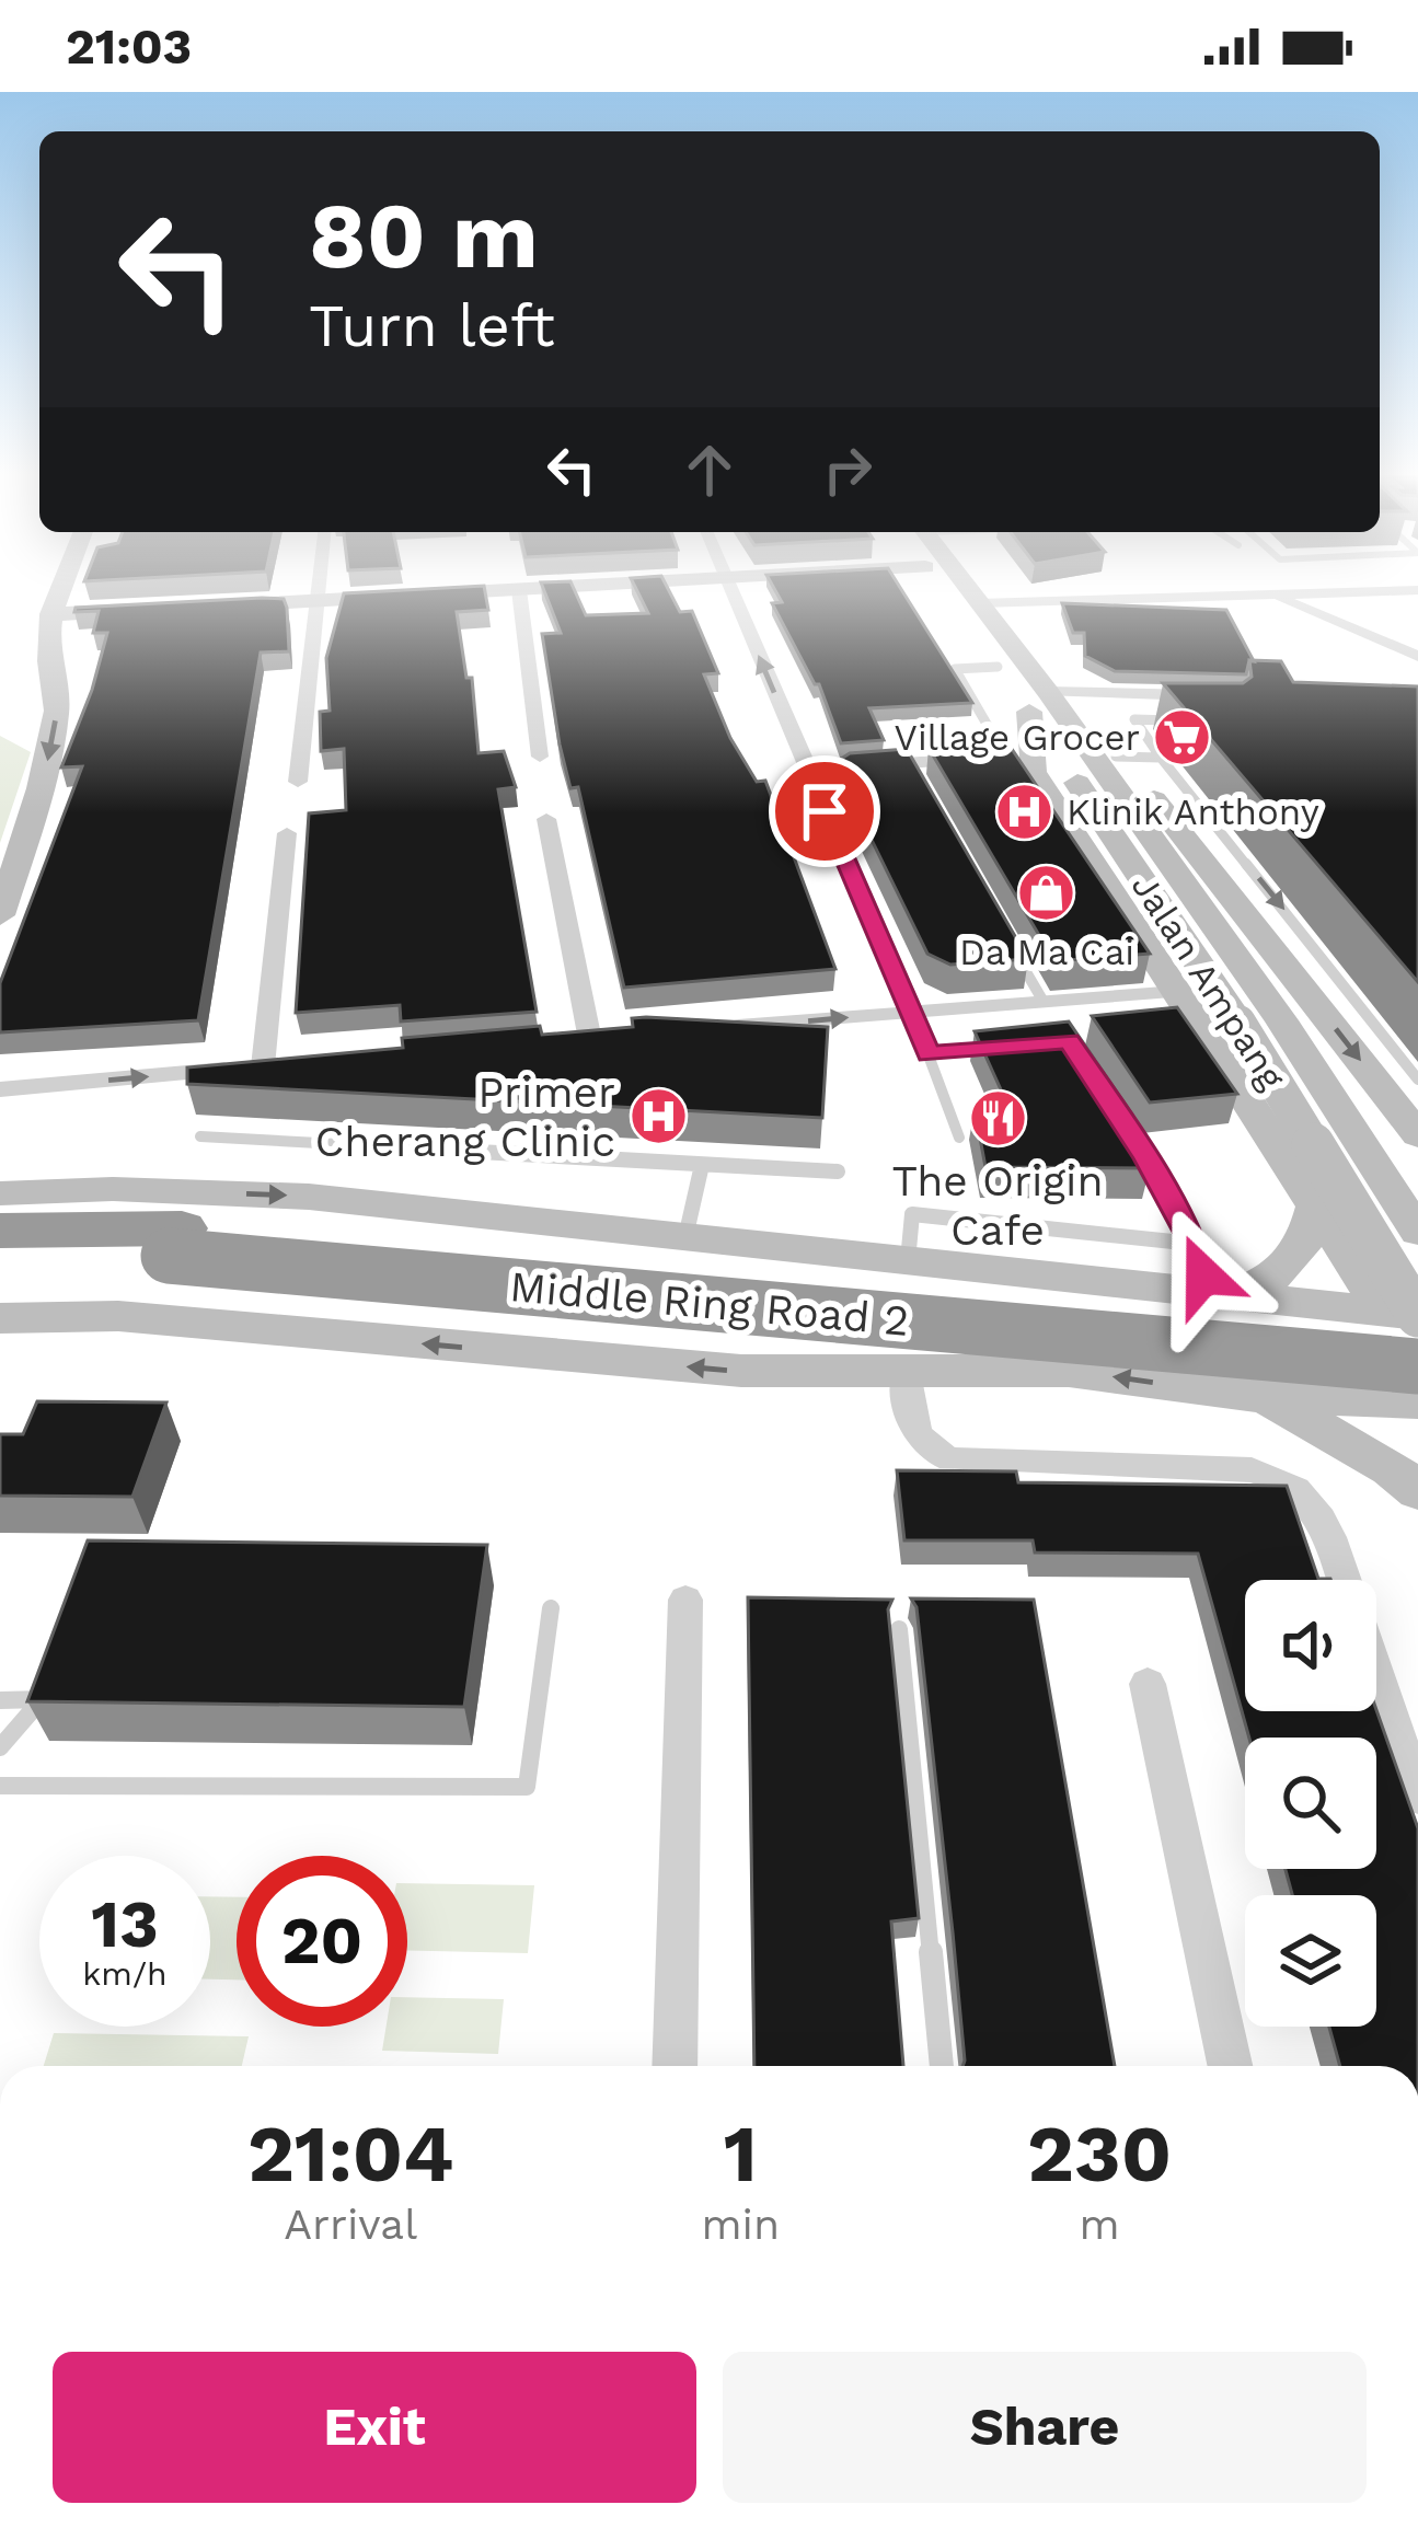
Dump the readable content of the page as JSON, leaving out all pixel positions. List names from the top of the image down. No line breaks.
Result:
{"streets":{"highway":["Middle Ring Road 2"],"main road":["Jalan Ampang"]},"crossings":[["Jalan Ampang","Middle Ring Road 2"]],"places":{"supermarket":["Village Grocer"],"hospital":["Klinik Anthony","Primer Cherang Clinic"],"shop":["Da Ma Cai"],"restaurant":["The Origin Cafe"]},"page":{"status":"21:03","turn":["80 m","Turn left"],"speed":"13 km/h","limit":"20","eta":["21:04","Arrival","1","min","230","m"],"buttons":["Exit","Share"]}}
